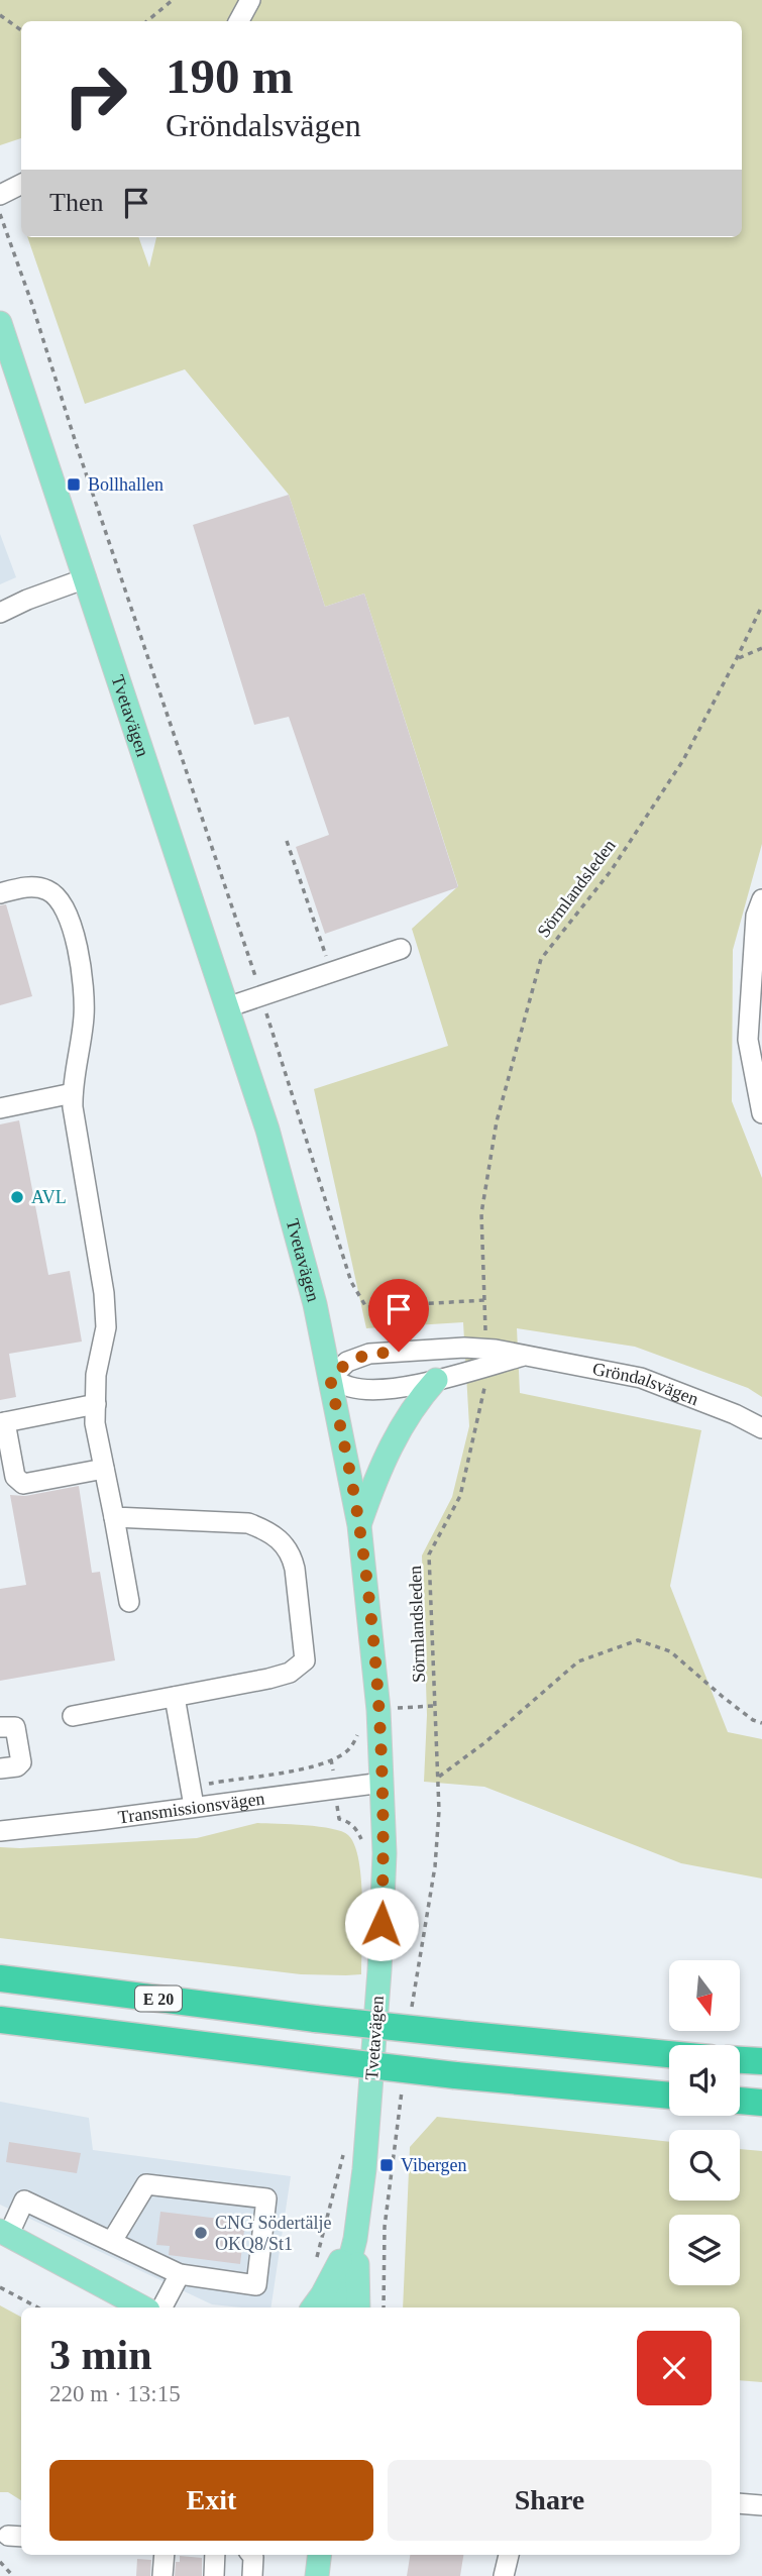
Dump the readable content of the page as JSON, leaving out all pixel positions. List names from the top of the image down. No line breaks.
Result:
{"streets":{"highway":["E 20"],"main road":["Tvetavägen"],"street":["Gröndalsvägen","Transmissionsvägen"],"path":["Sörmlandsleden"]},"crossings":[["Tvetavägen","Sörmlandsleden"],["Tvetavägen","Gröndalsvägen"],["Tvetavägen","Transmissionsvägen"]],"places":{"transit":["Bollhallen","Vibergen"],"other":["AVL","CNG Södertälje OKQ8/St1"]},"north":"bottom","page":{"turn":["190 m","Gröndalsvägen"],"then":"Then","heading":["3 min","220 m · 13:15"],"buttons":["Exit","Share"]}}
